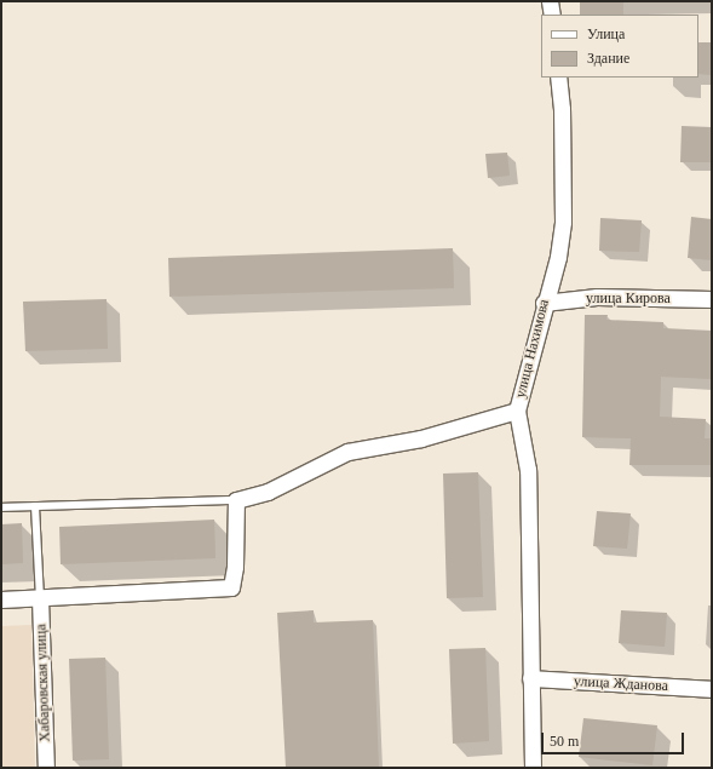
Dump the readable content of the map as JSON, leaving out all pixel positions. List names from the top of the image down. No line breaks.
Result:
{"streets":{"street":["улица Кирова","улица Нахимова","Хабаровская улица","улица Жданова"]},"crossings":[["улица Кирова","улица Нахимова"],["улица Нахимова","улица Жданова"]],"legend":["Улица","Здание"],"scale_bar":"50 m"}
